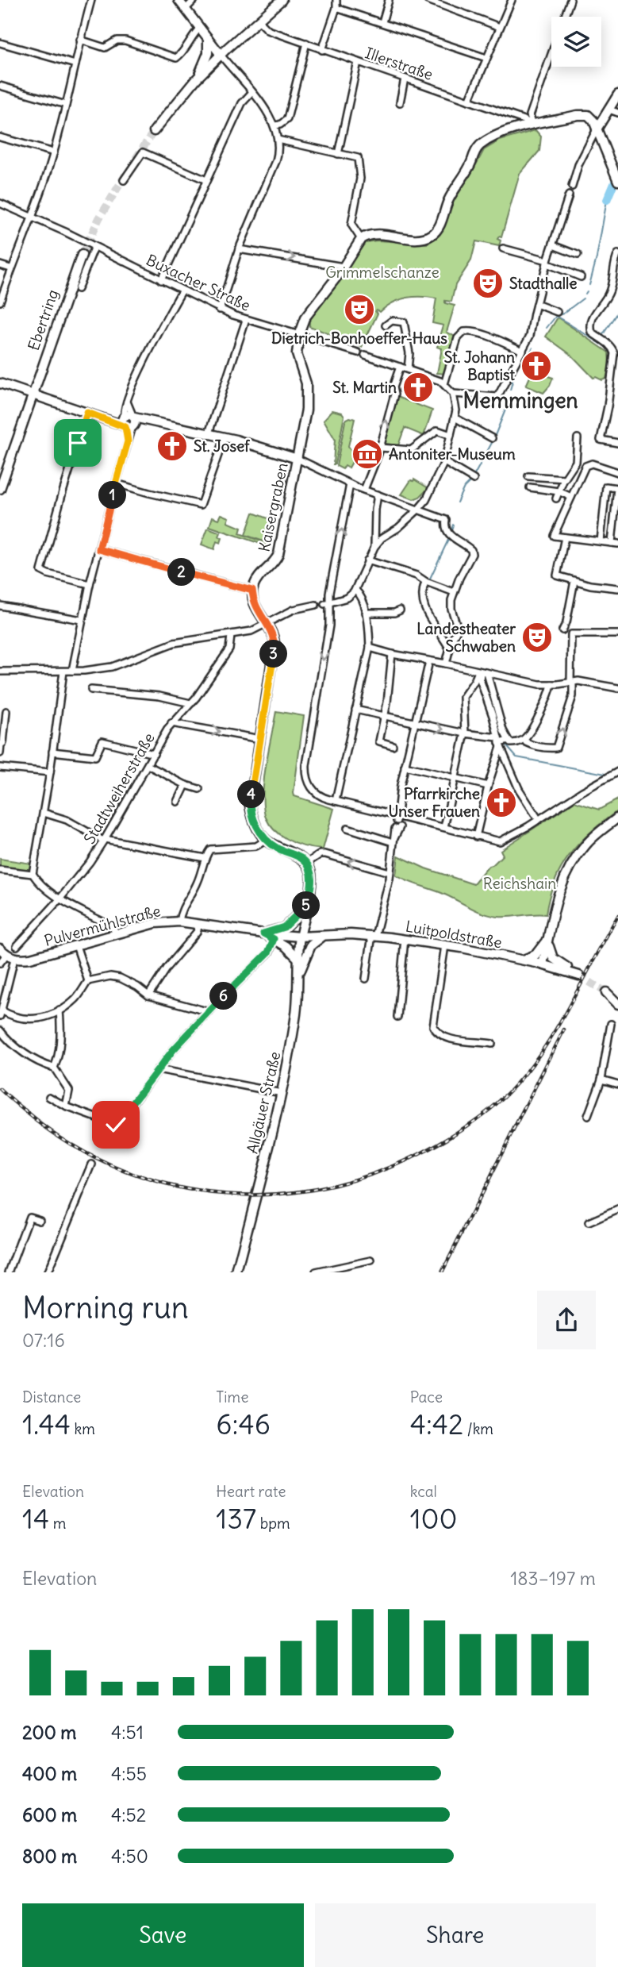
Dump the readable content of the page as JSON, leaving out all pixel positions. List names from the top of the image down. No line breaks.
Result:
{"streets":{"street":["Illerstraße","Buxacher Straße","Ebertring","Kaisergraben","Stadtweiherstraße","Pulvermühlstraße","Luitpoldstraße","Allgäuer Straße"]},"crossings":[["Buxacher Straße","Kaisergraben"],["Pulvermühlstraße","Luitpoldstraße"],["Pulvermühlstraße","Allgäuer Straße"],["Luitpoldstraße","Allgäuer Straße"]],"districts":["Memmingen"],"parks":["Grimmelschanze","Reichshain"],"places":{"theatre":["Stadthalle","Dietrich-Bonhoeffer-Haus","Landestheater Schwaben"],"church":["St. Johann Baptist","St. Martin","St. Josef","Pfarrkirche Unser Frauen"],"museum":["Antoniter-Museum"]},"page":{"pins":["1","2","3","4","5","6"],"heading":["Morning run","07:16"],"stats":[["Distance","1.44 km"],["Time","6:46"],["Pace","4:42 /km"],["Elevation","14 m"],["Heart rate","137 bpm"],["kcal","100"]],"chart":["Elevation","183–197 m"],"list":[{"name":"200 m","note":"4:51"},{"name":"400 m","note":"4:55"},{"name":"600 m","note":"4:52"},{"name":"800 m","note":"4:50"}],"buttons":["Save","Share"]}}
